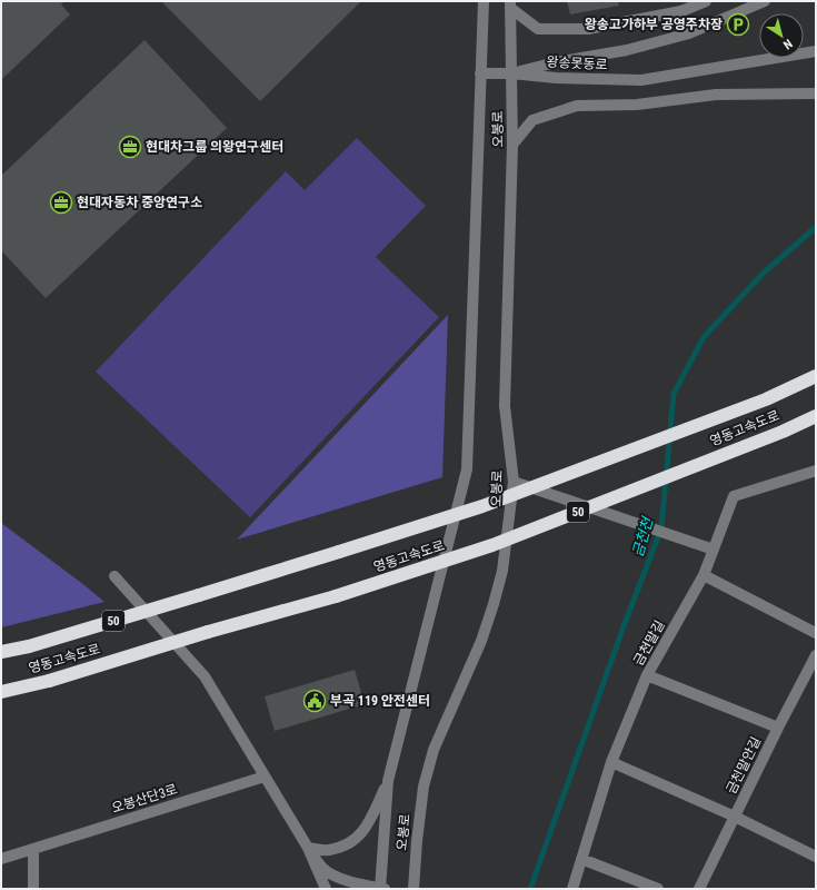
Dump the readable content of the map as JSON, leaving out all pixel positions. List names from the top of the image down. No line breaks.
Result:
{"streets":{"highway":["영동고속도로","50"],"street":["왕송못동로","오봉로","금천말길","금천말안길","오봉산단3로"]},"crossings":[["왕송못동로","오봉로"]],"water":["금천천"],"places":{"parking":["왕송고가하부 공영주차장"],"office":["현대차그룹 의왕연구센터","현대자동차 중앙연구소"],"public building":["부곡 119 안전센터"]},"north":"bottom right"}
